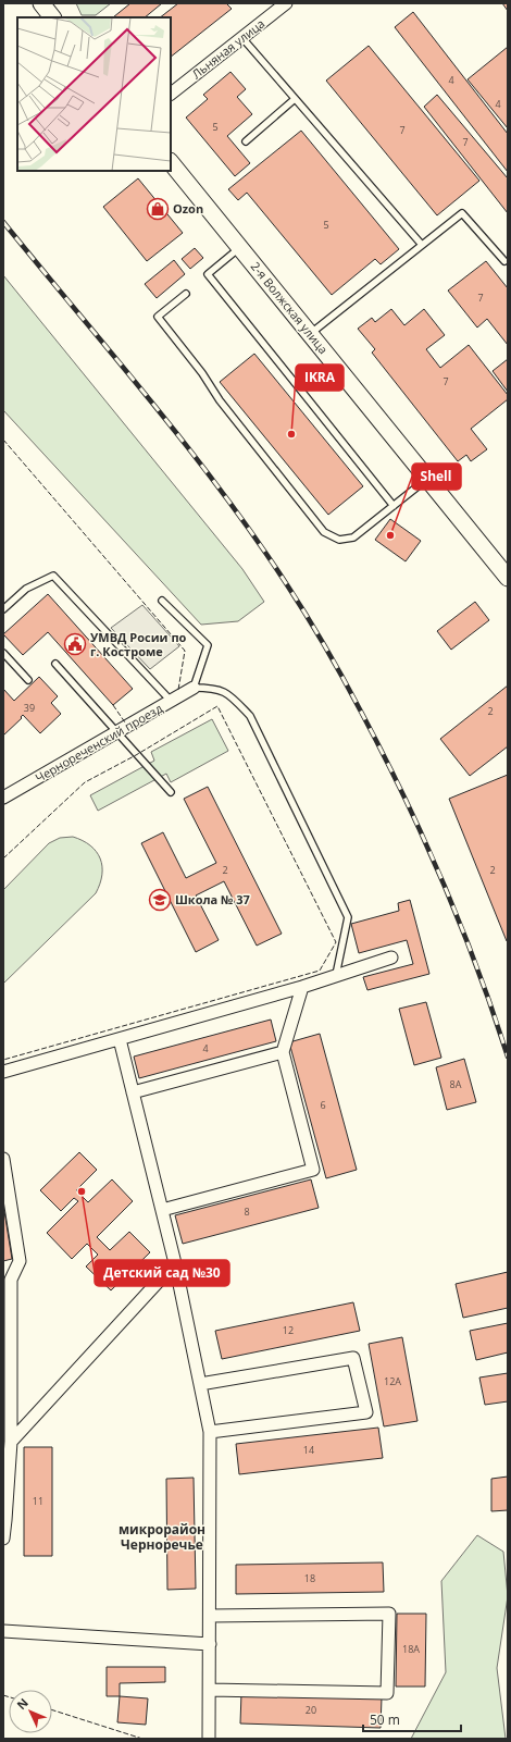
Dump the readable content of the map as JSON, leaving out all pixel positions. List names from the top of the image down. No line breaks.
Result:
{"streets":{"street":["Льняная улица","2-я Волжская улица","Чернореченский проезд"]},"districts":["микрорайон Черноречье"],"places":{"shop":["Ozon"],"other":["IKRA","Shell","Детский сад №30"],"public building":["УМВД Росии по г. Костроме"],"school or university":["Школа № 37"]},"house_numbers":["4","4","5","7","7","5","7","7","39","2","2","2","4","8А","6","8","12","12А","14","11","18","18А","20"],"scale_bar":"50 m","north":"top left"}
